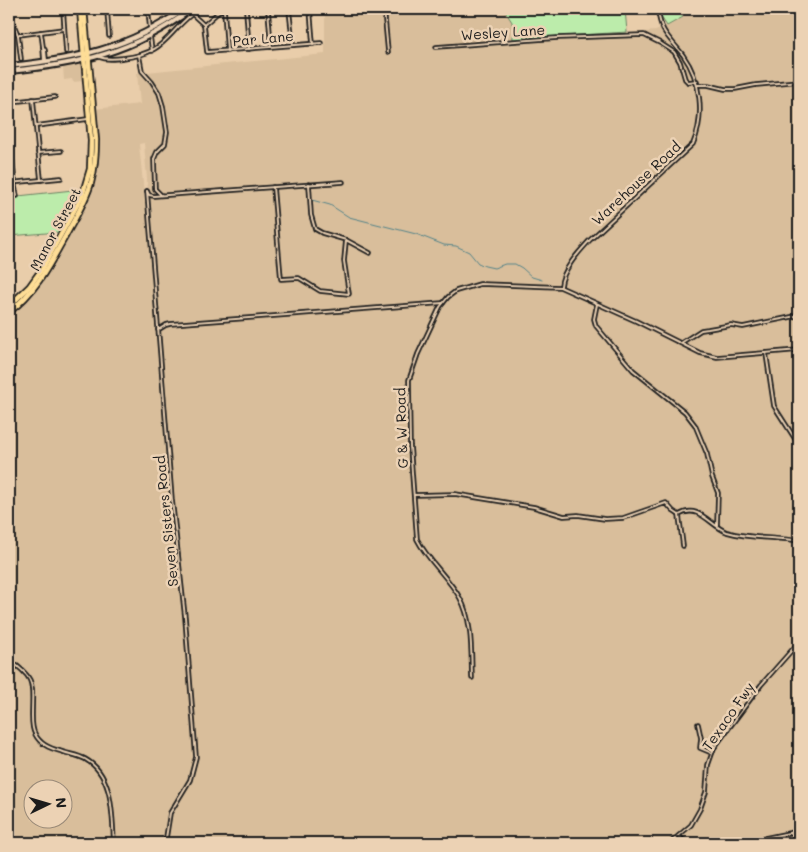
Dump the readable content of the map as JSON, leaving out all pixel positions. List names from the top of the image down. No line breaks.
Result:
{"streets":{"main road":["Manor Street"],"street":["Wesley Lane","Par Lane","Warehouse Road","G & W Road","Seven Sisters Road","Texaco Fwy"]},"crossings":[["Wesley Lane","Warehouse Road"],["Warehouse Road","G & W Road"]],"north":"right"}
